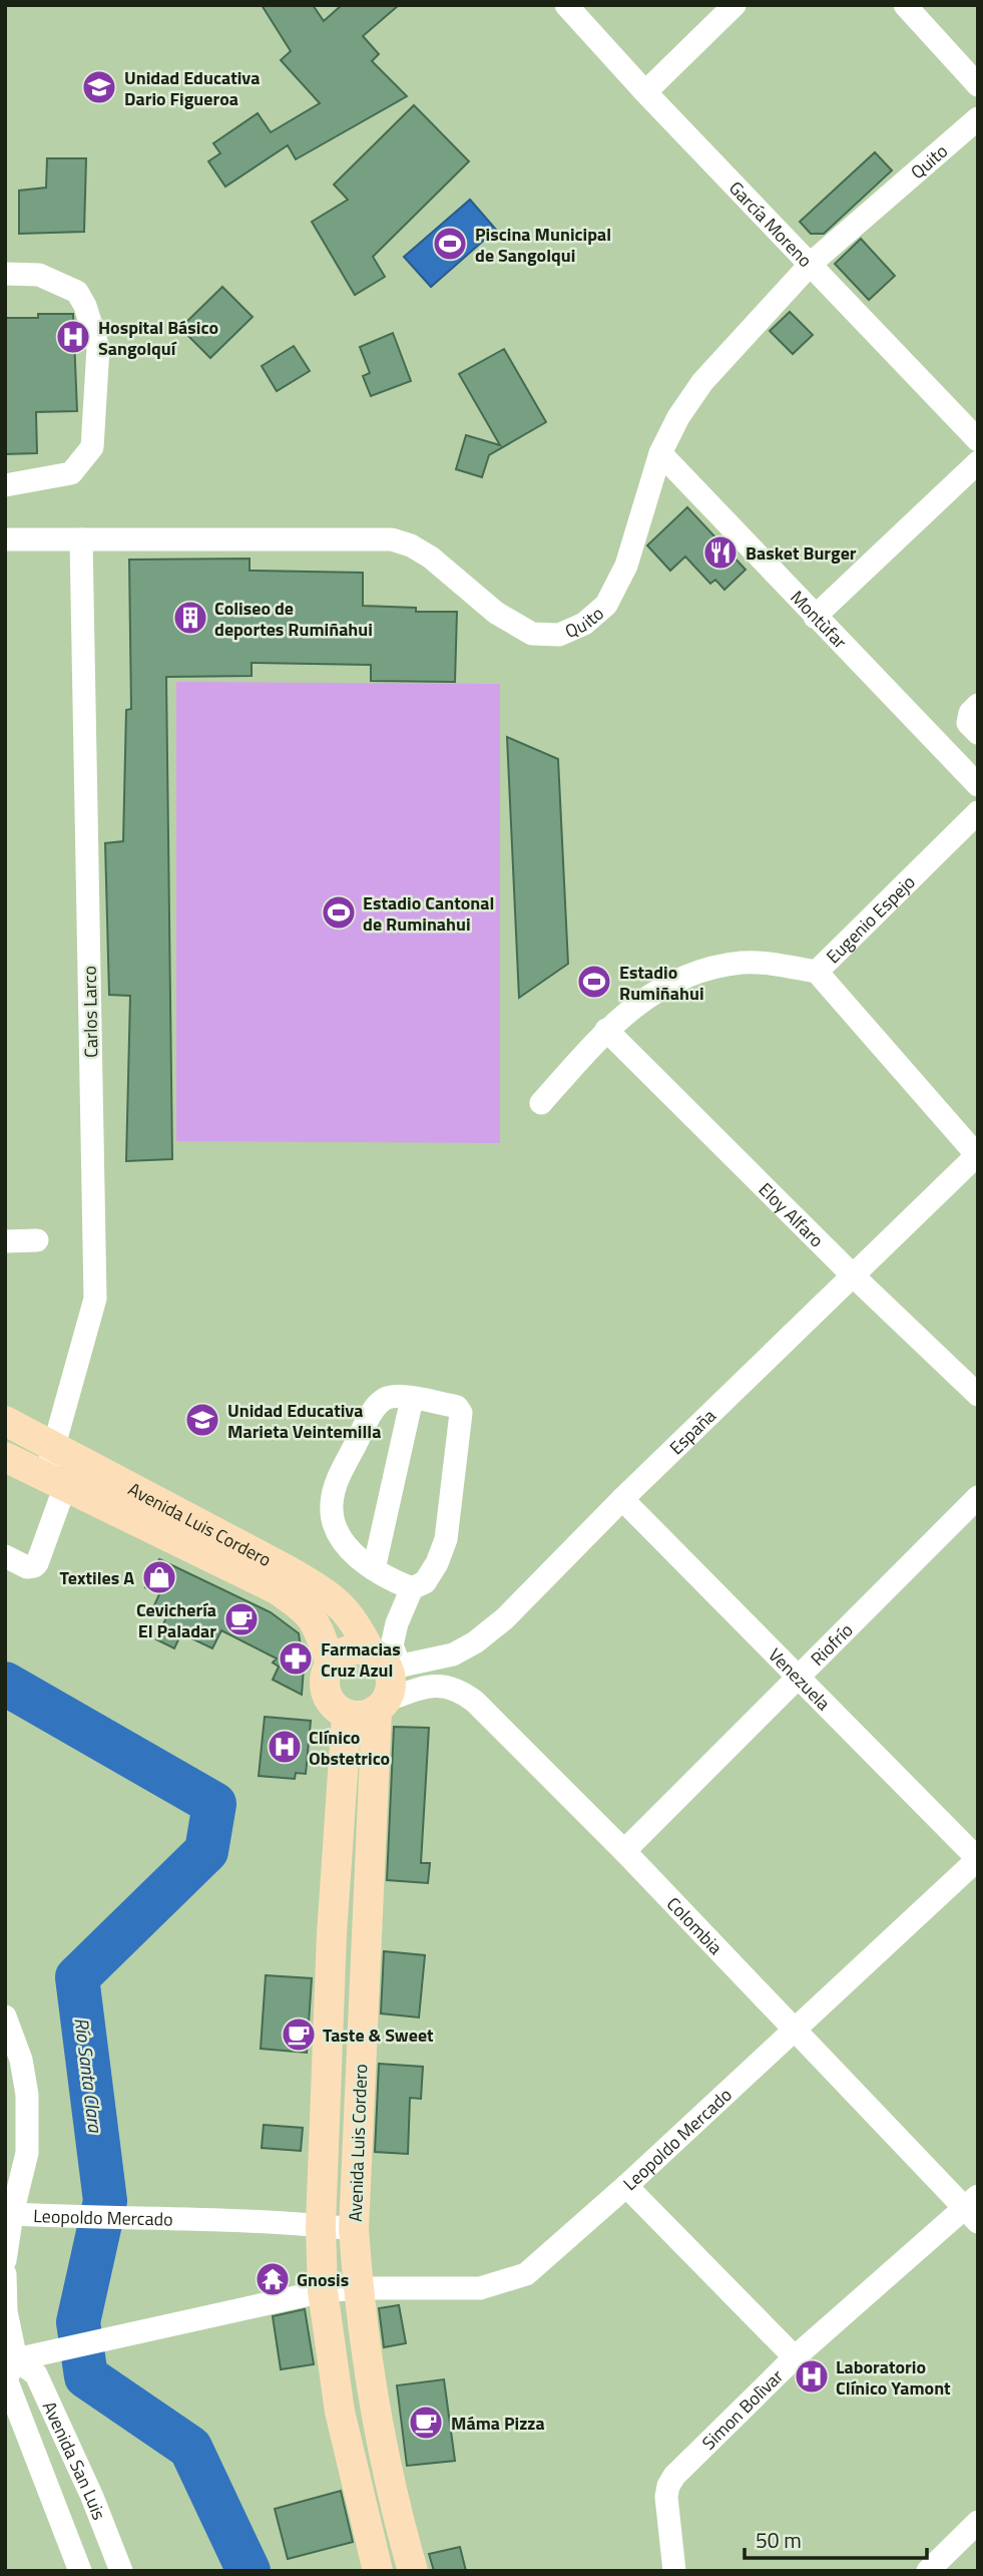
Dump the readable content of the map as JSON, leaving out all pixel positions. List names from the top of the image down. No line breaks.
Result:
{"streets":{"main road":["Avenida Luis Cordero"],"street":["Quito","García Moreno","Montùfar","Eugenio Espejo","Carlos Larco","Eloy Alfaro","España","Riofrío","Venezuela","Colombia","Leopoldo Mercado","Simon Bolìvar","Avenida San Luis"]},"crossings":[["Quito","García Moreno"],["Quito","Montùfar"],["Quito","Carlos Larco"],["Eugenio Espejo","Eloy Alfaro"],["Carlos Larco","Avenida Luis Cordero"],["Eloy Alfaro","España"],["España","Avenida Luis Cordero"],["España","Venezuela"],["España","Colombia"],["Avenida Luis Cordero","Colombia"],["Avenida Luis Cordero","Leopoldo Mercado"],["Riofrío","Venezuela"],["Riofrío","Colombia"],["Venezuela","Leopoldo Mercado"],["Colombia","Leopoldo Mercado"],["Colombia","Simon Bolìvar"],["Leopoldo Mercado","Avenida San Luis"]],"water":["Río Santa Clara"],"places":{"school or university":["Unidad Educativa Dario Figueroa","Unidad Educativa Marieta Veintemilla"],"sports":["Piscina Municipal de Sangolqui","Estadio Cantonal de Ruminahui","Estadio Rumiñahui"],"hospital":["Hospital Básico Sangolquí","Clínico Obstetrico","Laboratorio Clínico Yamont"],"restaurant":["Basket Burger"],"building":["Coliseo de deportes Rumiñahui"],"shop":["Textiles A"],"cafe":["Cevichería El Paladar","Taste & Sweet","Máma Pizza"],"pharmacy":["Farmacias Cruz Azul"],"temple":["Gnosis"]},"scale_bar":"50 m"}
